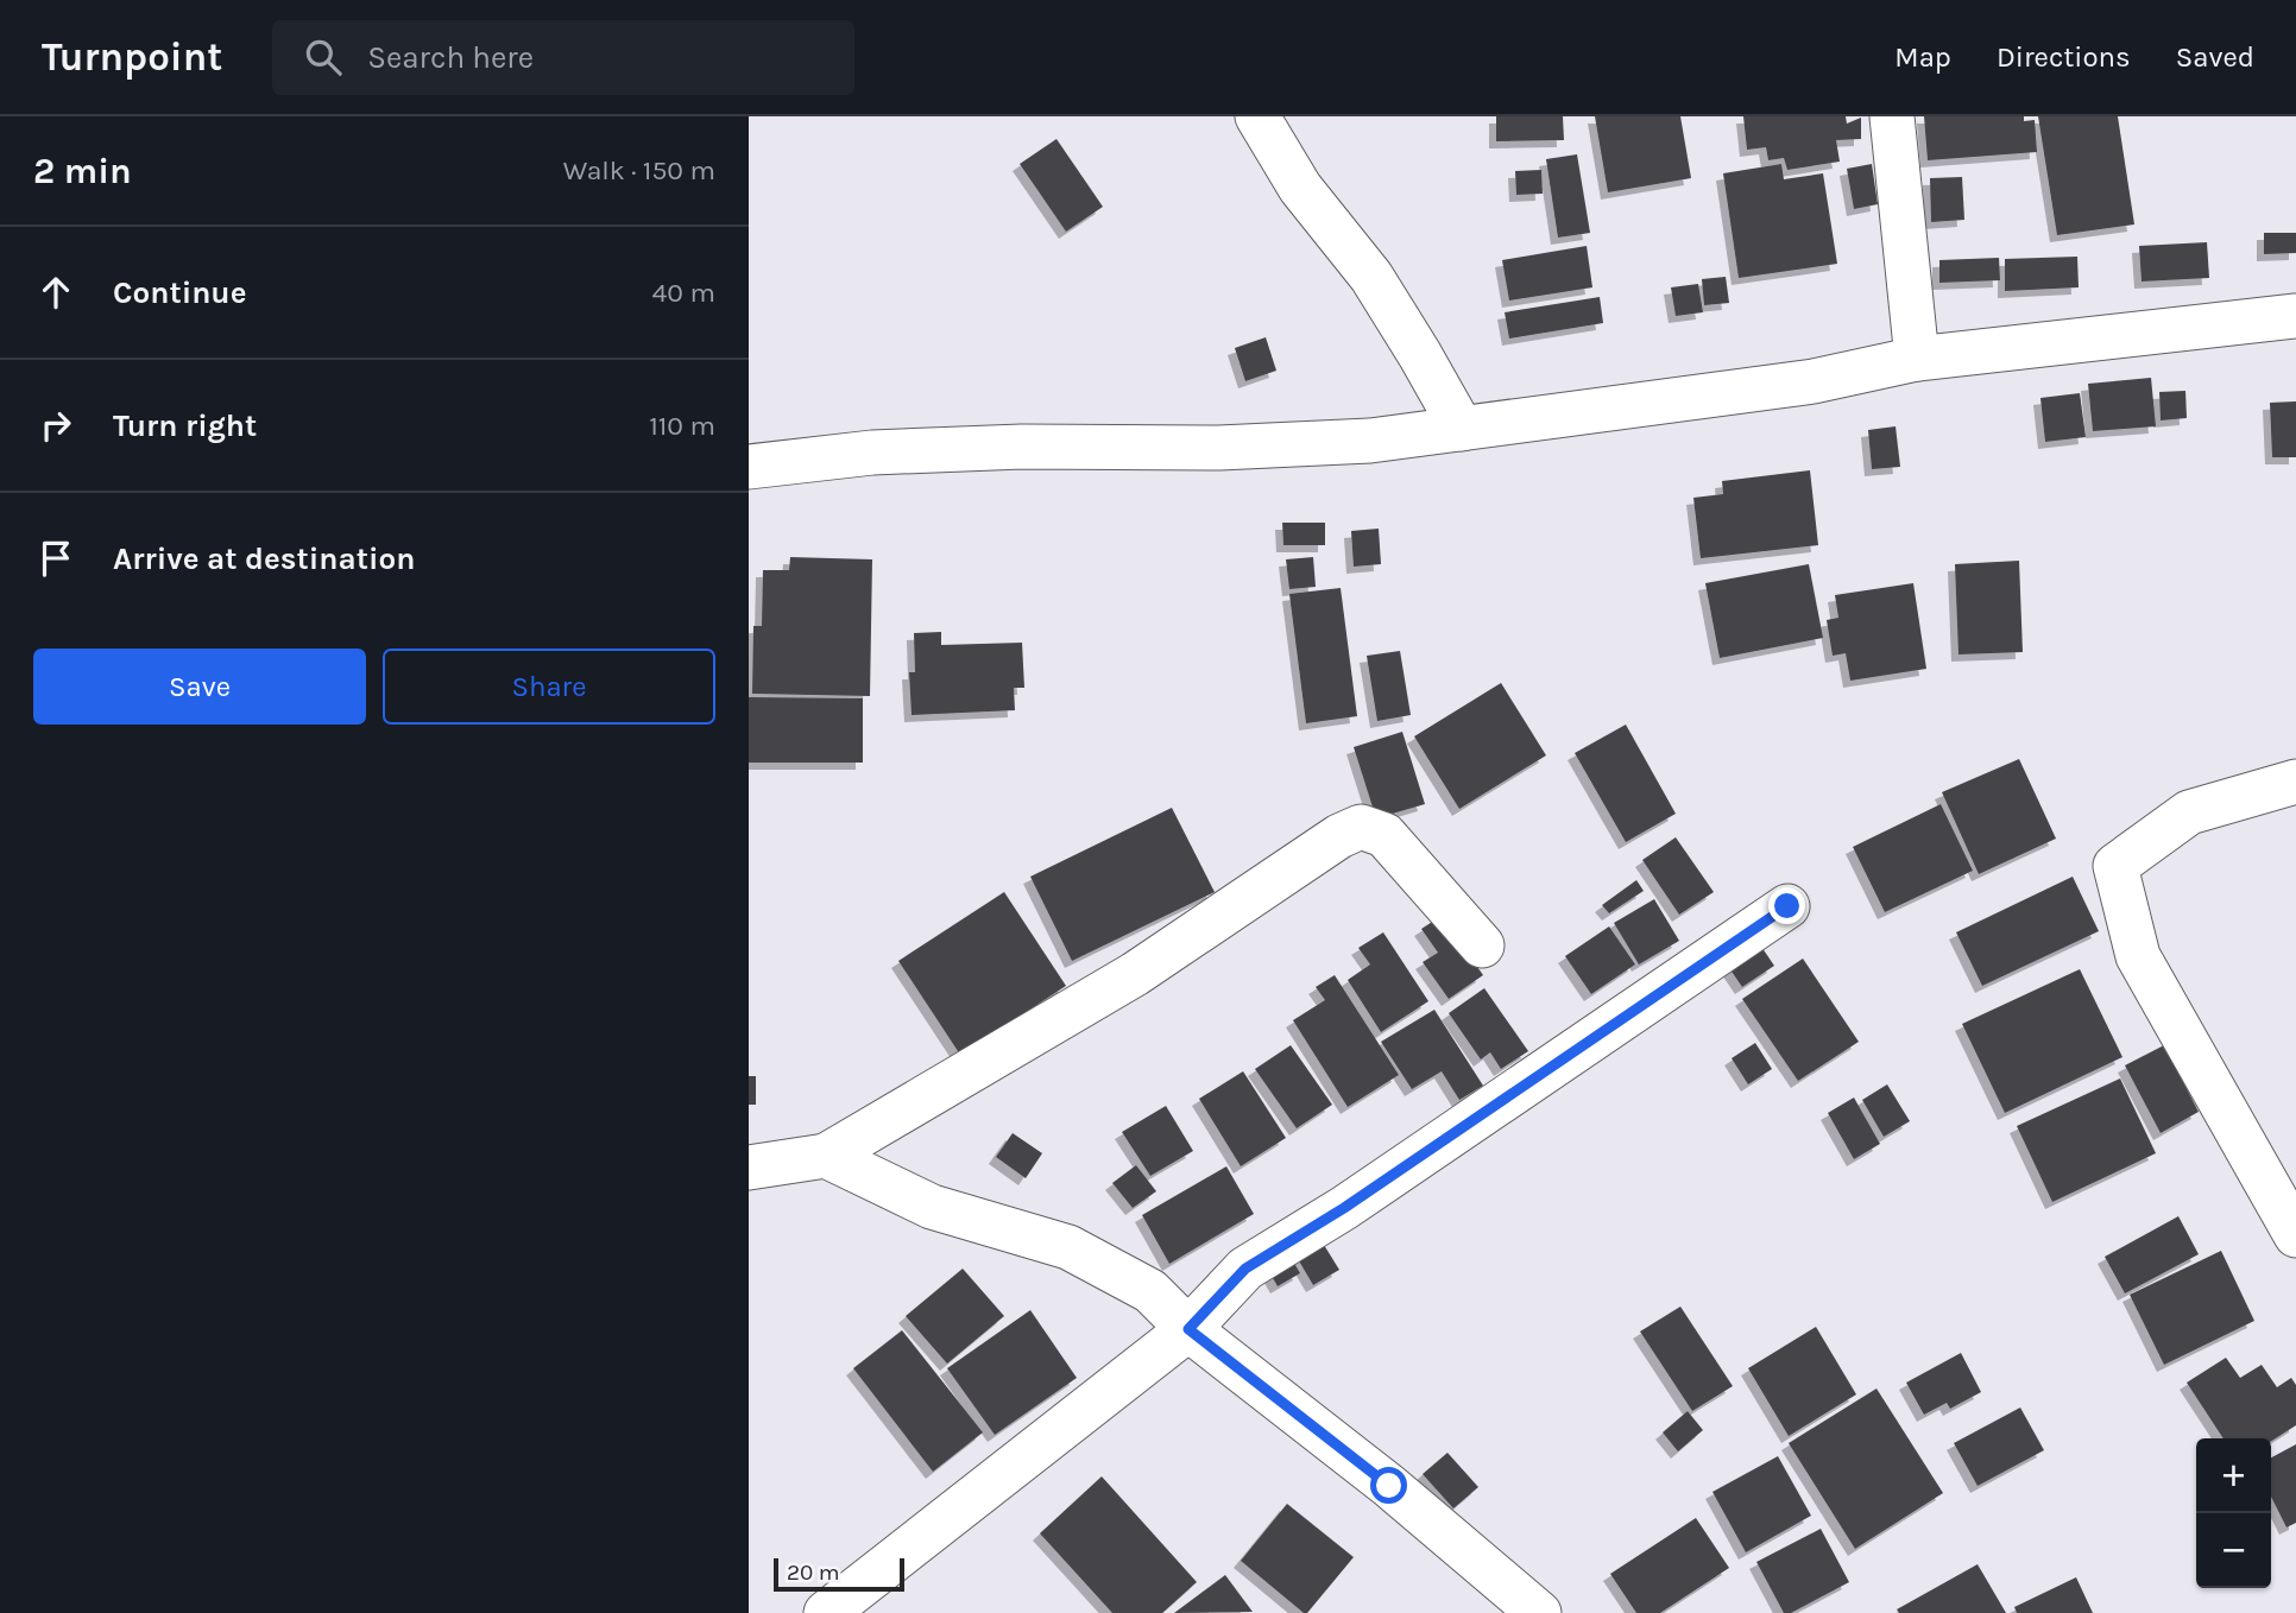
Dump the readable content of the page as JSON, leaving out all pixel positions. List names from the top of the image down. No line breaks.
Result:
{"scale_bar":"20 m","page":{"header":"Turnpoint","search":"Search here","nav":["Map","Directions","Saved"],"heading":["2 min","Walk · 150 m"],"list":[["Continue","40 m"],["Turn right","110 m"],"Arrive at destination"],"buttons":["Save","Share"],"map_buttons":["+","−"],"scale":"20 m"}}
